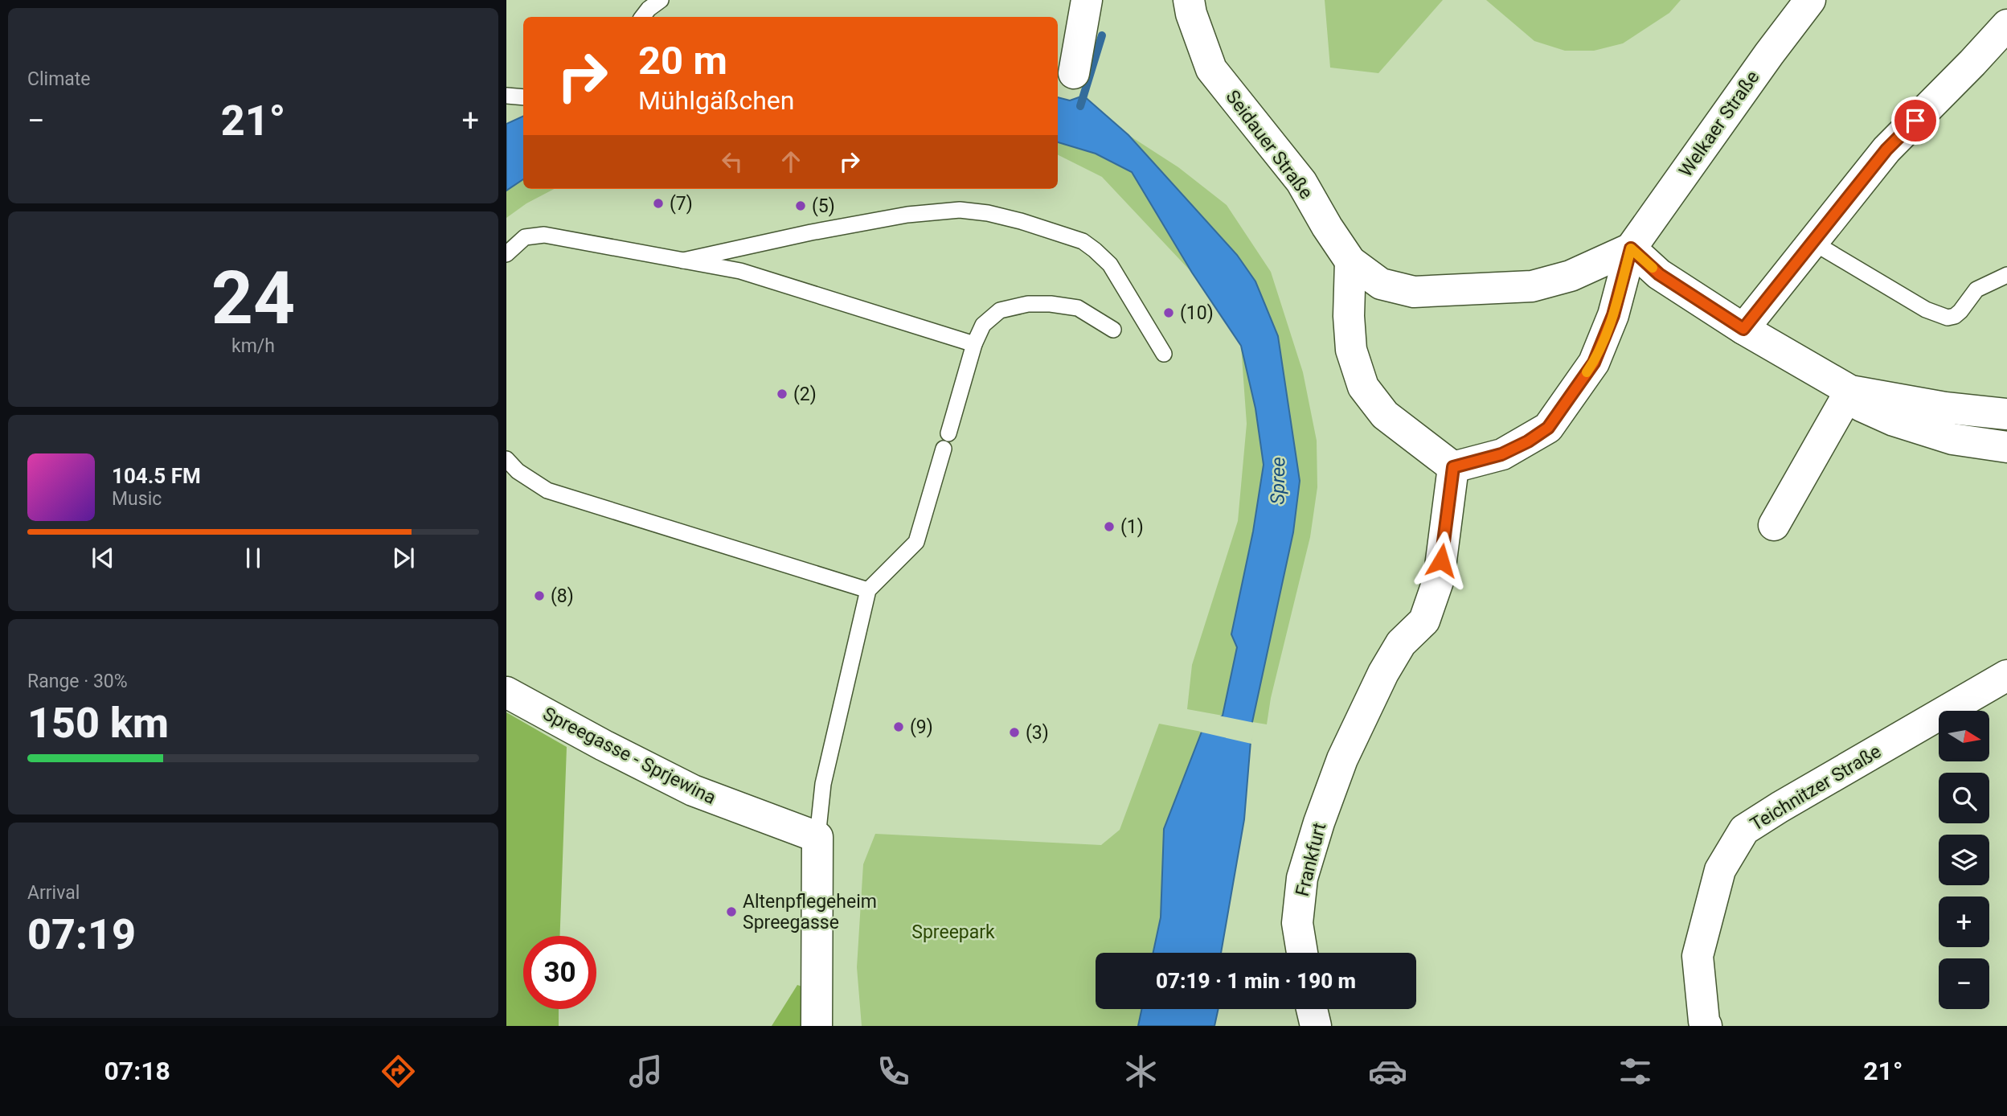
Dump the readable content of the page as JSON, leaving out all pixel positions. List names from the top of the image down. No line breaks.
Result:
{"streets":{"street":["Welkaer Straße","Seidauer Straße","Spreegasse - Sprjewina","Teichnitzer Straße","Frankfurt"]},"crossings":[["Welkaer Straße","Seidauer Straße"]],"water":["Spree"],"parks":["Spreepark"],"places":["(7)","(5)","(10)","(2)","(1)","(8)","(9)","(3)","Altenpflegeheim Spreegasse"],"north":"right","page":{"tile":["Climate",["24","km/h"],["Range · 30%","150 km"],["Arrival","07:19"]],"turn":["20 m","Mühlgäßchen"],"heat":["−","21°","+"],"song":["104.5 FM","Music"],"map_buttons":["+","−"],"limit":"30","trip":"07:19 · 1 min · 190 m","tabs":["07:18","21°"]}}
